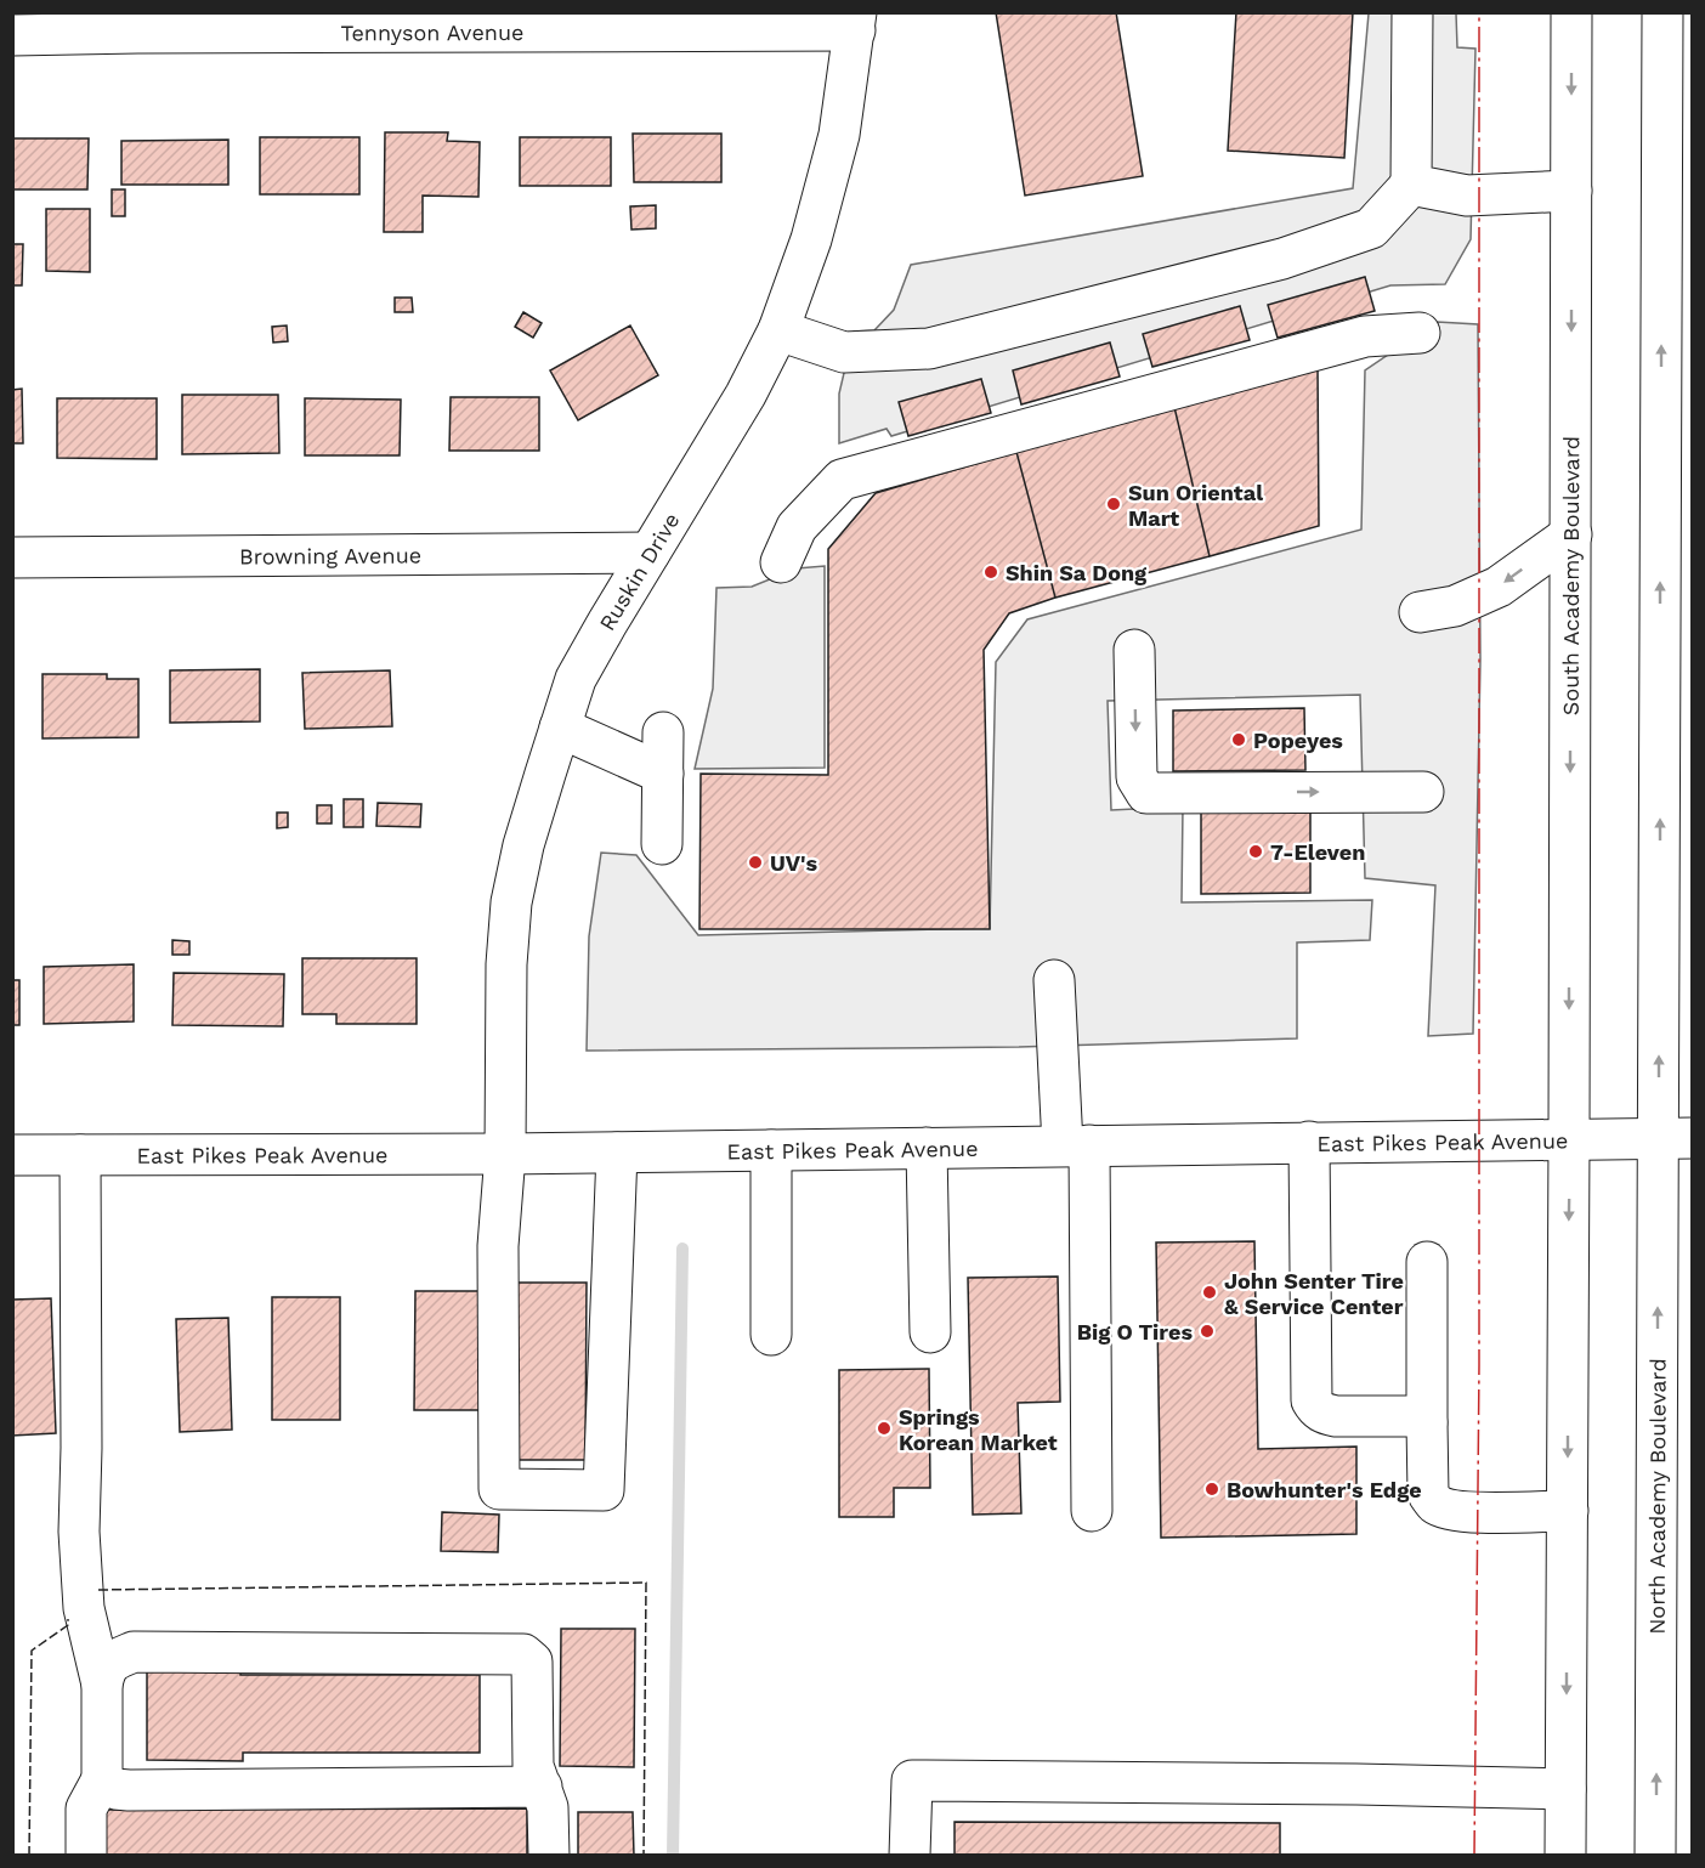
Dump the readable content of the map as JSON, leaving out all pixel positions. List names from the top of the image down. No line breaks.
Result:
{"streets":{"main road":["Tennyson Avenue","Browning Avenue","Ruskin Drive","South Academy Boulevard","East Pikes Peak Avenue","North Academy Boulevard"]},"crossings":[["Tennyson Avenue","Ruskin Drive"],["Browning Avenue","Ruskin Drive"],["Ruskin Drive","East Pikes Peak Avenue"],["South Academy Boulevard","East Pikes Peak Avenue"],["East Pikes Peak Avenue","North Academy Boulevard"]],"places":["Sun Oriental Mart","Shin Sa Dong","Popeyes","7-Eleven","UV's","John Senter Tire & Service Center","Big O Tires","Springs Korean Market","Bowhunter's Edge"]}
